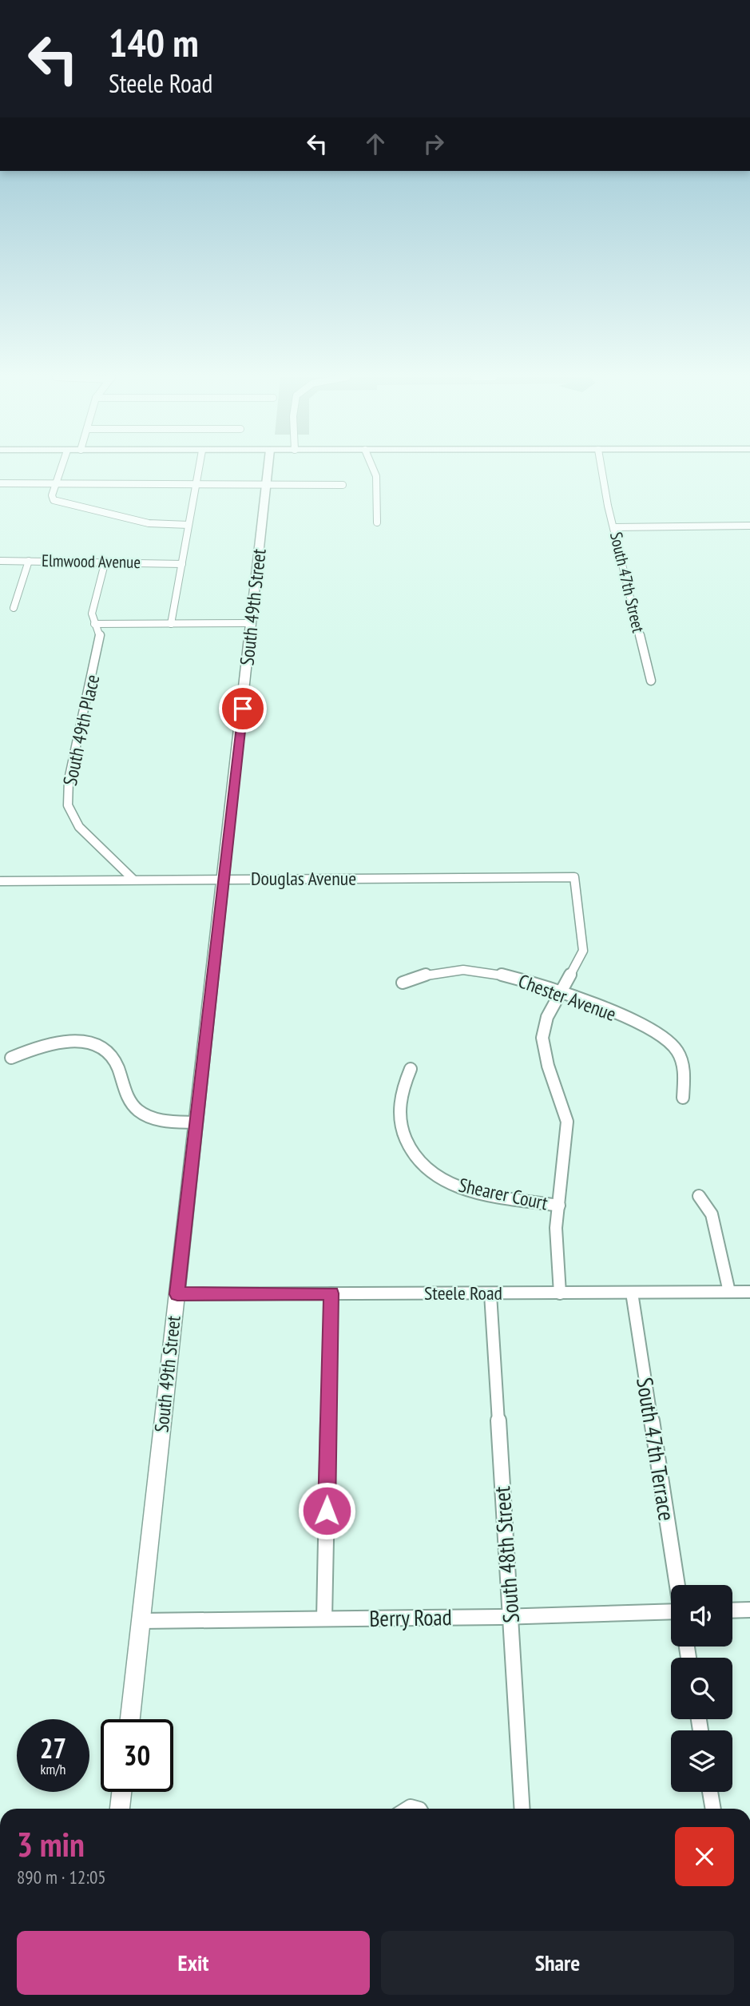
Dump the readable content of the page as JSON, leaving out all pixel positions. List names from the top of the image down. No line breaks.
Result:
{"streets":{"street":["Elmwood Avenue","South 47th Street","South 49th Street","South 49th Place","Douglas Avenue","Chester Avenue","Shearer Court","Steele Road","South 47th Terrace","South 48th Street","Berry Road"]},"crossings":[["Elmwood Avenue","South 49th Place"],["South 49th Street","Douglas Avenue"],["South 49th Street","Steele Road"],["South 49th Street","Berry Road"],["South 49th Place","Douglas Avenue"],["Douglas Avenue","Chester Avenue"],["Steele Road","South 47th Terrace"],["Steele Road","South 48th Street"],["South 48th Street","Berry Road"]],"page":{"turn":["140 m","Steele Road"],"speed":"27 km/h","limit":"30","heading":["3 min","890 m · 12:05"],"buttons":["Exit","Share"]}}
